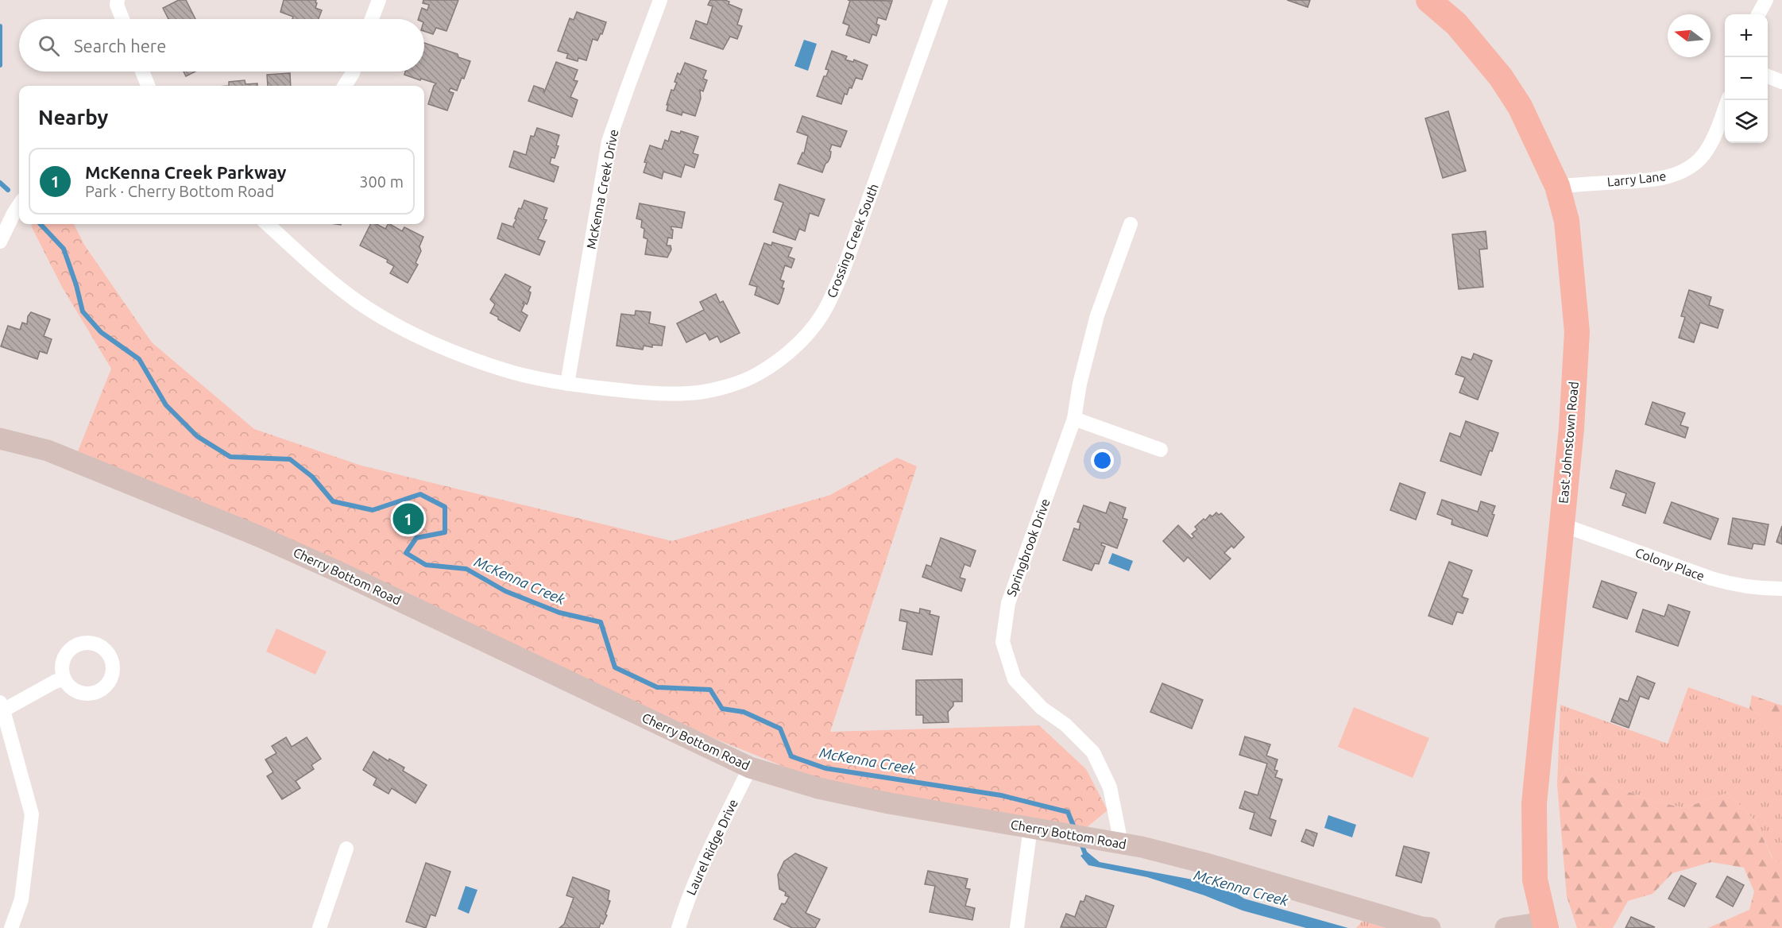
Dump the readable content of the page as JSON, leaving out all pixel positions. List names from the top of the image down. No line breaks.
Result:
{"streets":{"highway":["East Johnstown Road"],"main road":["Cherry Bottom Road"],"street":["Larry Lane","McKenna Creek Drive","Crossing Creek South","Springbrook Drive","Colony Place","Laurel Ridge Drive"]},"crossings":[["Larry Lane","East Johnstown Road"],["McKenna Creek Drive","Crossing Creek South"],["East Johnstown Road","Colony Place"],["Springbrook Drive","Cherry Bottom Road"],["Cherry Bottom Road","Laurel Ridge Drive"]],"water":["McKenna Creek"],"north":"left","page":{"map_buttons":["+","−"],"search":"Search here","heading":"Nearby","list":[{"mark":"1","name":"McKenna Creek Parkway","note":"Park · Cherry Bottom Road","value":"300 m"}],"pins":"1"}}
